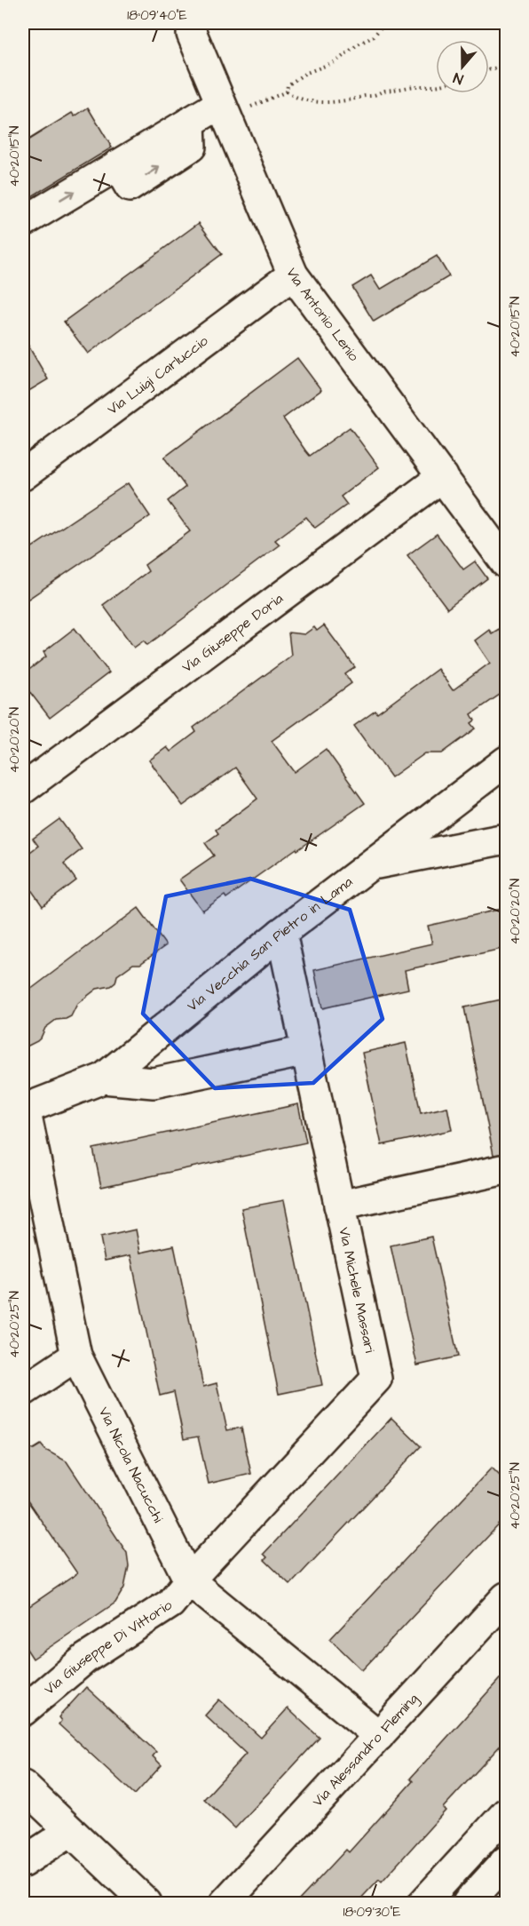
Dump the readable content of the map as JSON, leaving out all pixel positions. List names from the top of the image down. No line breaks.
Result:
{"streets":{"street":["Via Antonio Lenio","Via Luigi Carluccio","Via Giuseppe Doria","Via Vecchia San Pietro in Lama","Via Michele Massari","Via Nicola Nacucchi","Via Giuseppe Di Vittorio","Via Alessandro Fleming"]},"crossings":[["Via Antonio Lenio","Via Luigi Carluccio"],["Via Antonio Lenio","Via Giuseppe Doria"],["Via Vecchia San Pietro in Lama","Via Michele Massari"],["Via Vecchia San Pietro in Lama","Via Nicola Nacucchi"],["Via Michele Massari","Via Nicola Nacucchi"],["Via Michele Massari","Via Giuseppe Di Vittorio"],["Via Nicola Nacucchi","Via Giuseppe Di Vittorio"],["Via Nicola Nacucchi","Via Alessandro Fleming"]],"north":"bottom","coordinates":["18°09'40\"E","40°20'15\"N","40°20'20\"N","40°20'25\"N","18°09'30\"E"]}
